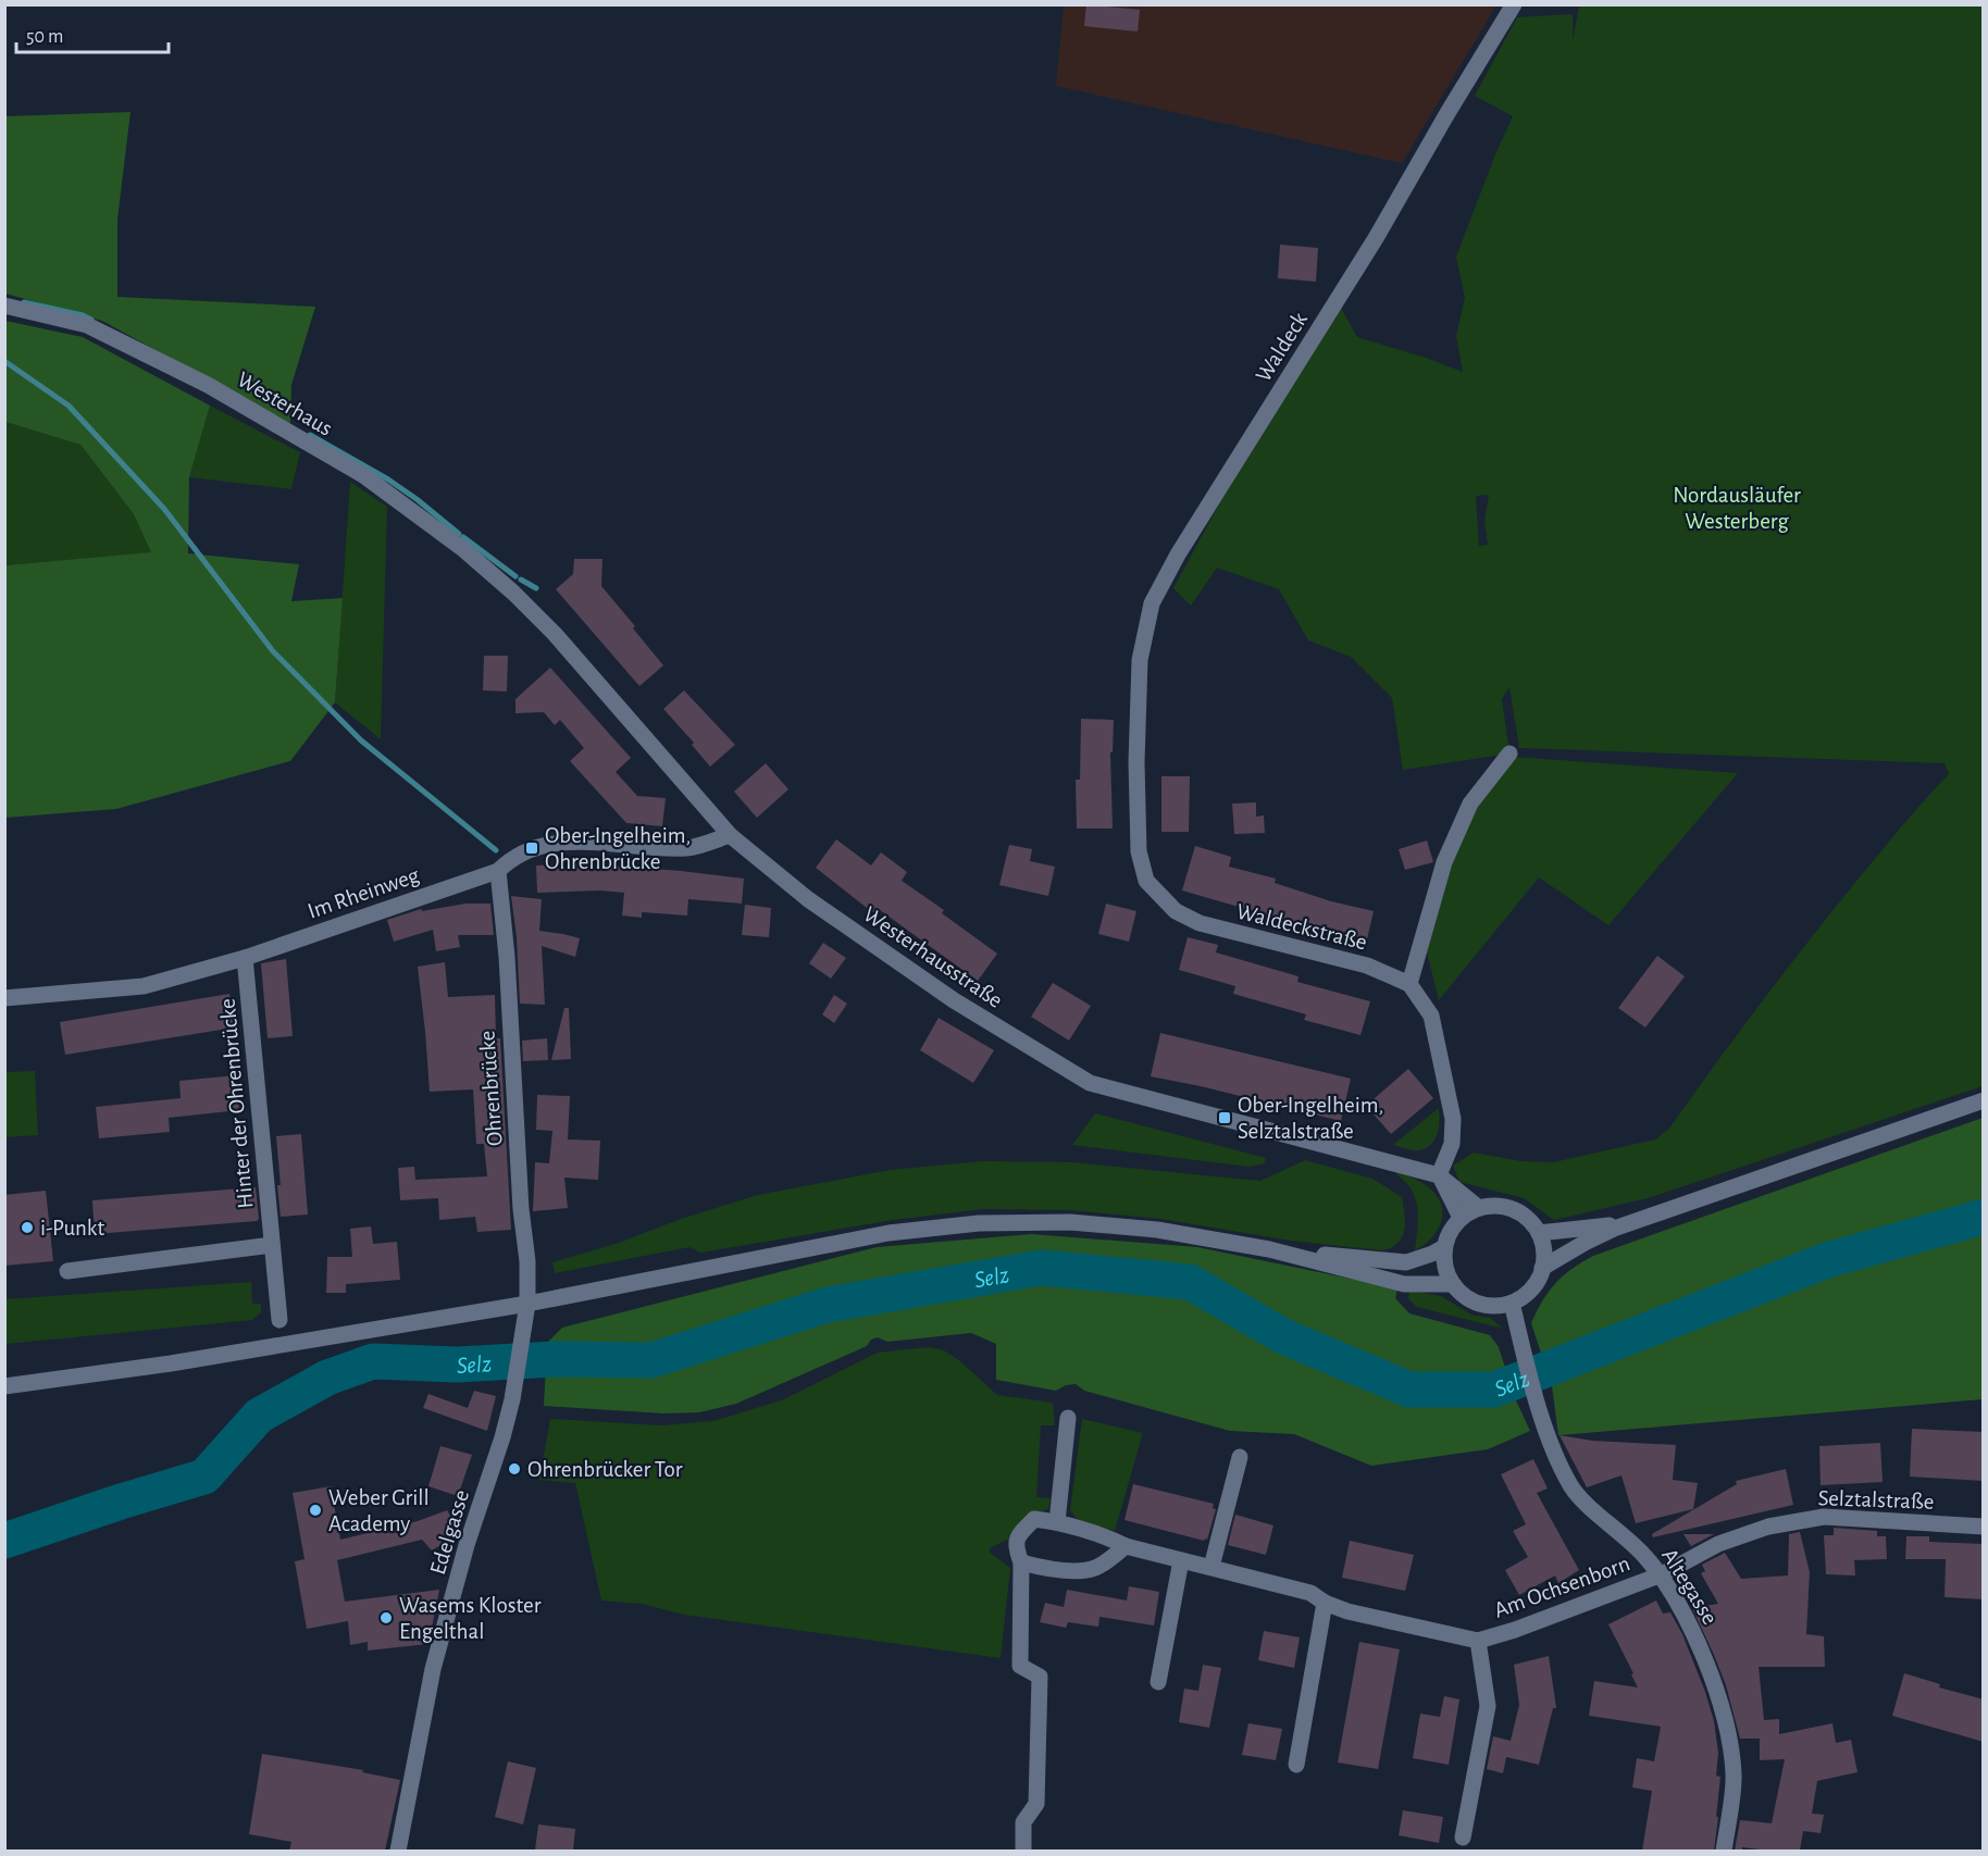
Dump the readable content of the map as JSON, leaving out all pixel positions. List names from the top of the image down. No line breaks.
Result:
{"streets":{"street":["Waldeck","Westerhaus","Im Rheinweg","Waldeckstraße","Westerhausstraße","Ohrenbrücke","Hinter der Ohrenbrücke","Selztalstraße","Edelgasse","Am Ochsenborn","Altegasse"]},"crossings":[["Waldeck","Waldeckstraße"],["Westerhaus","Westerhausstraße"],["Im Rheinweg","Westerhausstraße"],["Im Rheinweg","Ohrenbrücke"],["Im Rheinweg","Hinter der Ohrenbrücke"],["Westerhausstraße","Altegasse"],["Ohrenbrücke","Edelgasse"],["Selztalstraße","Am Ochsenborn"],["Selztalstraße","Altegasse"],["Am Ochsenborn","Altegasse"]],"water":["Selz"],"parks":["Nordausläufer Westerberg"],"places":{"transit":["Ober-Ingelheim, Ohrenbrücke","Ober-Ingelheim, Selztalstraße"],"other":["i-Punkt","Ohrenbrücker Tor","Weber Grill Academy","Wasems Kloster Engelthal"]},"scale_bar":"50 m"}
